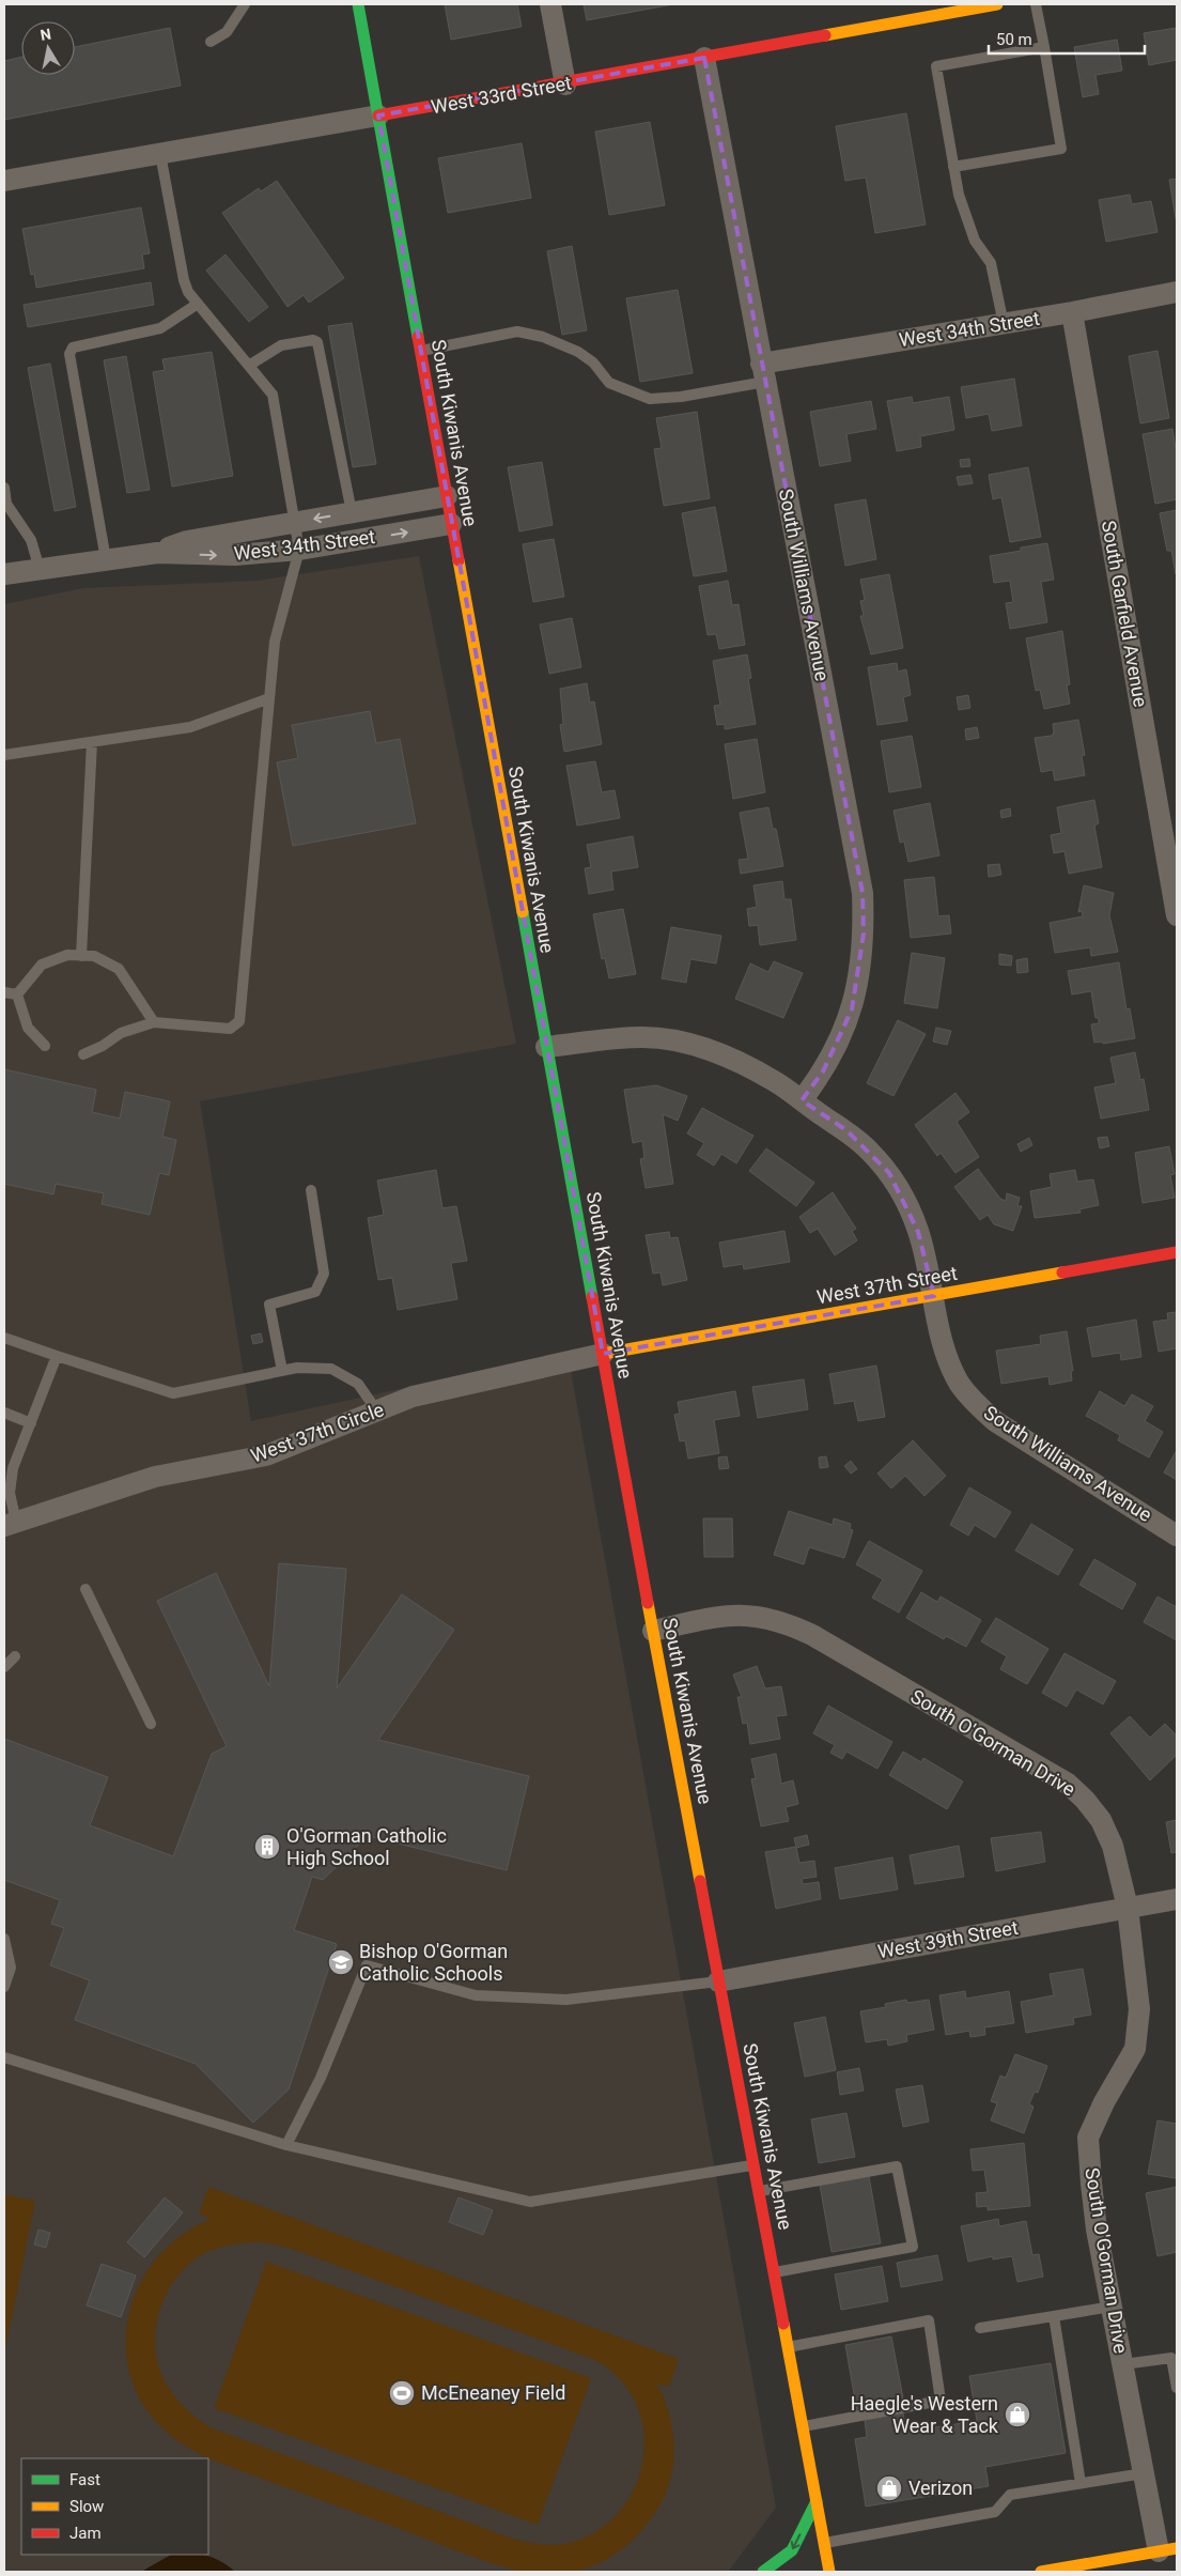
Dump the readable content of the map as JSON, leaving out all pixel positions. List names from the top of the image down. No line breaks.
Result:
{"streets":{"main road":["West 33rd Street","South Kiwanis Avenue","West 37th Street"],"street":["West 34th Street","South Williams Avenue","South Garfield Avenue","West 37th Circle","South O'Gorman Drive","West 39th Street"]},"crossings":[["West 33rd Street","South Kiwanis Avenue"],["West 33rd Street","South Williams Avenue"],["West 34th Street","South Kiwanis Avenue"],["West 34th Street","South Williams Avenue"],["West 34th Street","South Garfield Avenue"],["South Kiwanis Avenue","South Williams Avenue"],["South Kiwanis Avenue","West 37th Street"],["South Kiwanis Avenue","West 37th Circle"],["South Kiwanis Avenue","South O'Gorman Drive"],["South Kiwanis Avenue","West 39th Street"],["South Williams Avenue","West 37th Street"],["West 37th Street","West 37th Circle"],["South O'Gorman Drive","West 39th Street"]],"places":{"building":["O'Gorman Catholic High School"],"school or university":["Bishop O'Gorman Catholic Schools"],"sports":["McEneaney Field"],"shop":["Haegle's Western Wear & Tack","Verizon"]},"legend":["Fast","Slow","Jam"],"scale_bar":"50 m","north":"top"}
